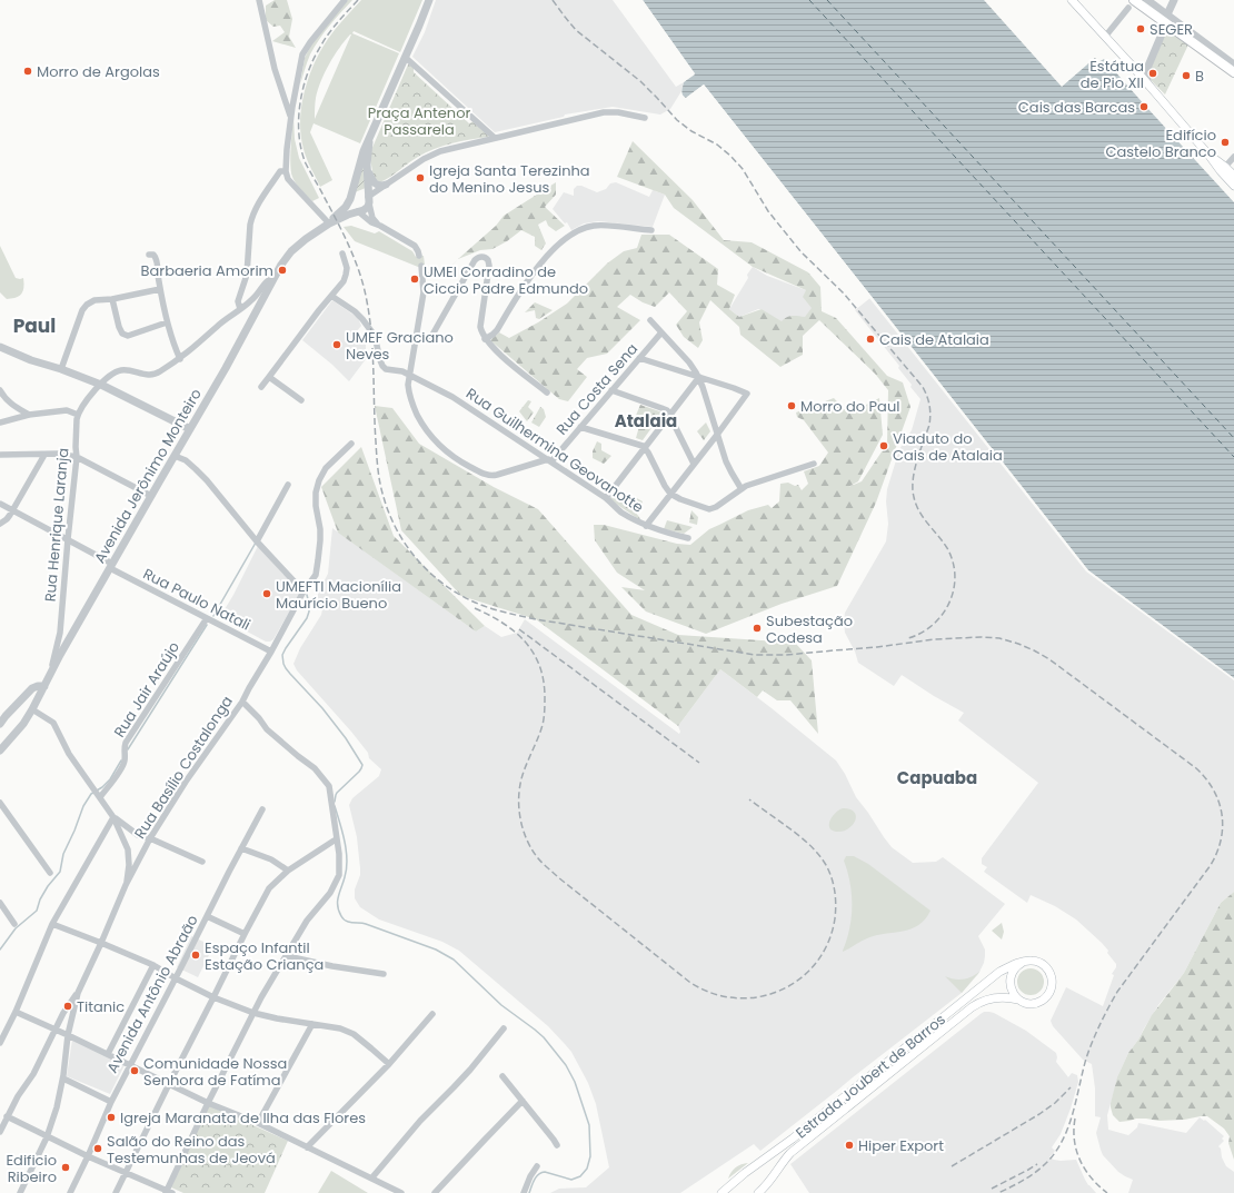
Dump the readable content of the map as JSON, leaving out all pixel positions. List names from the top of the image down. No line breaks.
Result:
{"streets":{"main road":["Estrada Joubert de Barros"],"street":["Rua Costa Sena","Rua Guilhermina Geovanotte","Avenida Jerônimo Monteiro","Rua Henrique Laranja","Rua Paulo Natali","Rua Jair Araújo","Rua Basílio Costalonga","Avenida Antônio Abraão"]},"crossings":[["Rua Costa Sena","Rua Guilhermina Geovanotte"],["Avenida Jerônimo Monteiro","Rua Henrique Laranja"],["Avenida Jerônimo Monteiro","Rua Paulo Natali"],["Rua Henrique Laranja","Rua Paulo Natali"],["Rua Paulo Natali","Rua Jair Araújo"],["Rua Paulo Natali","Rua Basílio Costalonga"]],"districts":["Paul","Atalaia","Capuaba"],"parks":["Praça Antenor Passarela"],"places":["SEGER","Morro de Argolas","Estátua de Pio XII","B","Cais das Barcas","Edifício Castelo Branco","Igreja Santa Terezinha do Menino Jesus","Barbaeria Amorim","UMEI Corradino de Ciccio Padre Edmundo","Cais de Atalaia","UMEF Graciano Neves","Morro do Paul","Viaduto do Cais de Atalaia","UMEFTI Macionília Maurício Bueno","Subestação Codesa","Espaço Infantil Estação Criança","Titanic","Comunidade Nossa Senhora de Fatíma","Igreja Maranata de Ilha das Flores","Hiper Export","Salão do Reino das Testemunhas de Jeová","Edificio Ribeiro"]}
